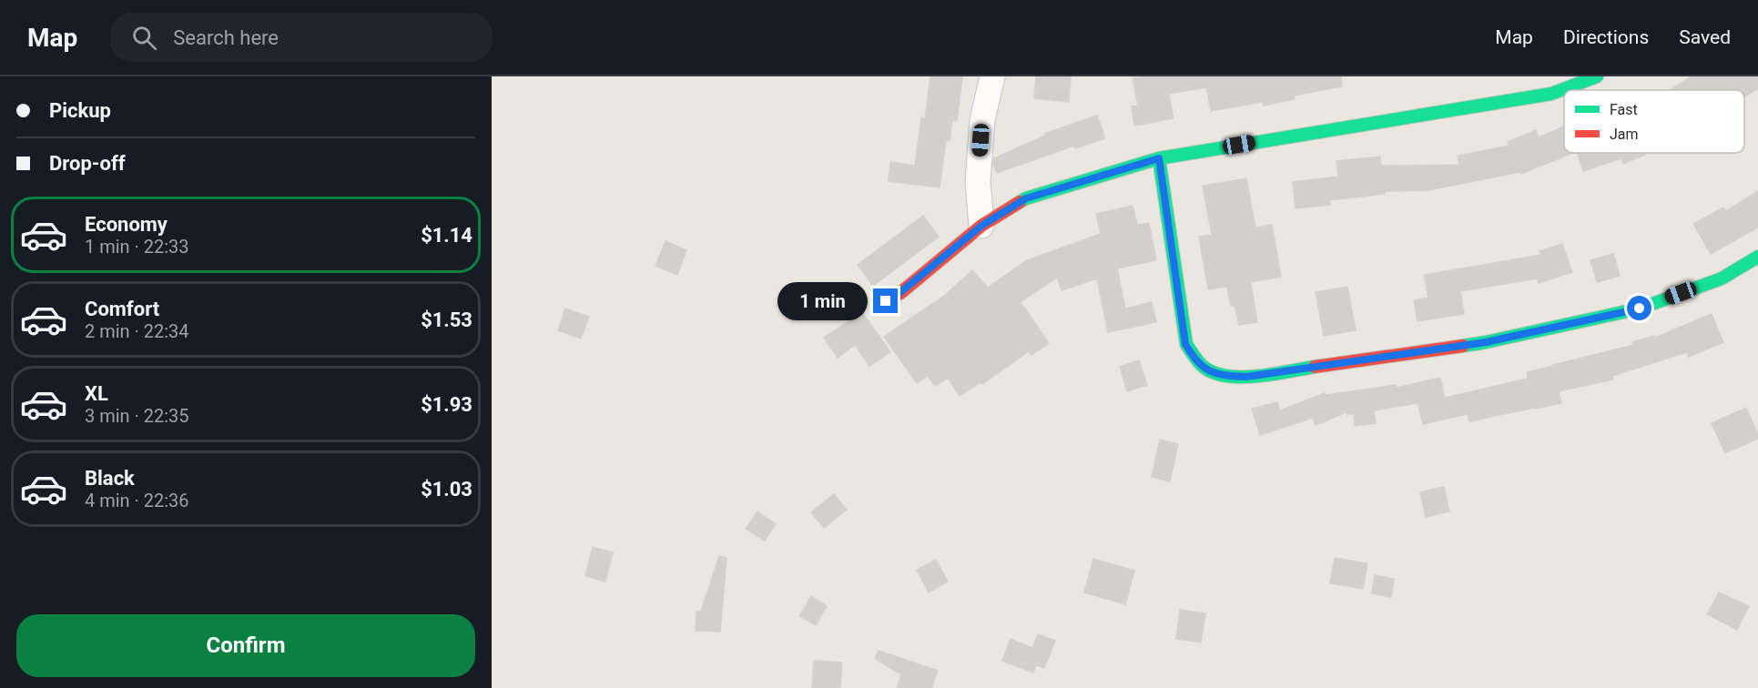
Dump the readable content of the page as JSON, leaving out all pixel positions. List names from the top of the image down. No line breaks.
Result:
{"legend":["Fast","Jam"],"page":{"header":"Map","search":"Search here","nav":["Map","Directions","Saved"],"banner":["Pickup","Drop-off"],"list":[{"name":"Economy","note":"1 min · 22:33","value":"$1.14"},{"name":"Comfort","note":"2 min · 22:34","value":"$1.53"},{"name":"XL","note":"3 min · 22:35","value":"$1.93"},{"name":"Black","note":"4 min · 22:36","value":"$1.03"}],"bubble":"1 min","buttons":"Confirm"}}
